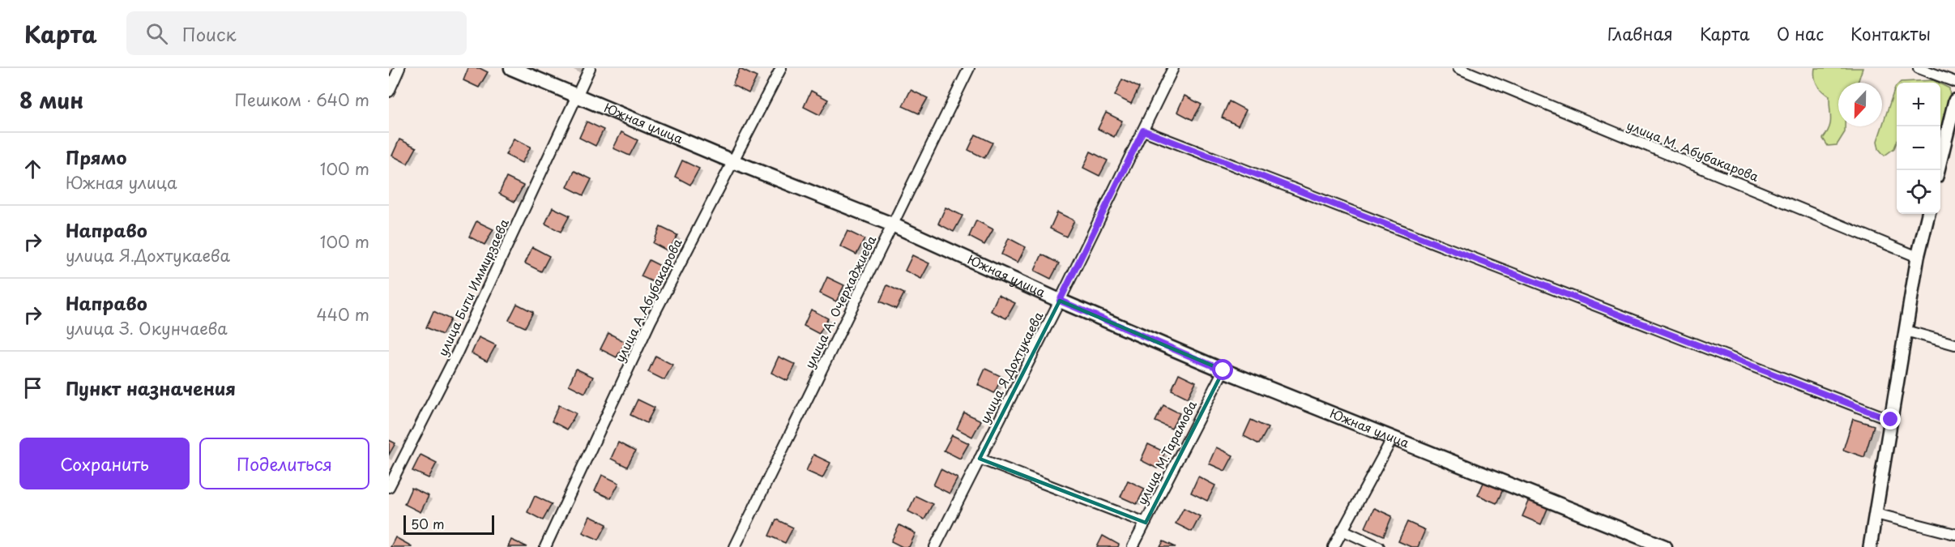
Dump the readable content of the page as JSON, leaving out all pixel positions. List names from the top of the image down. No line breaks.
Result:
{"streets":{"main road":["Южная улица"],"street":["улица М. Абубакарова","улица Бити Иммирзаева","улица А.Абубакарова","улица А. Очерхаджиева","улица Я.Дохтукаева","улица М.Тарамова"]},"crossings":[["Южная улица","улица Бити Иммирзаева"],["Южная улица","улица А.Абубакарова"],["Южная улица","улица А. Очерхаджиева"],["Южная улица","улица Я.Дохтукаева"],["Южная улица","улица М.Тарамова"]],"scale_bar":"50 m","north":"bottom","page":{"header":"Карта","search":"Поиск","nav":["Главная","Карта","О нас","Контакты"],"heading":["8 мин","Пешком · 640 m"],"map_buttons":["+","−"],"list":[["Прямо","Южная улица","100 m"],["Направо","улица Я.Дохтукаева","100 m"],["Направо","улица З. Окунчаева","440 m"],"Пункт назначения"],"buttons":["Сохранить","Поделиться"],"scale":"50 m"}}
